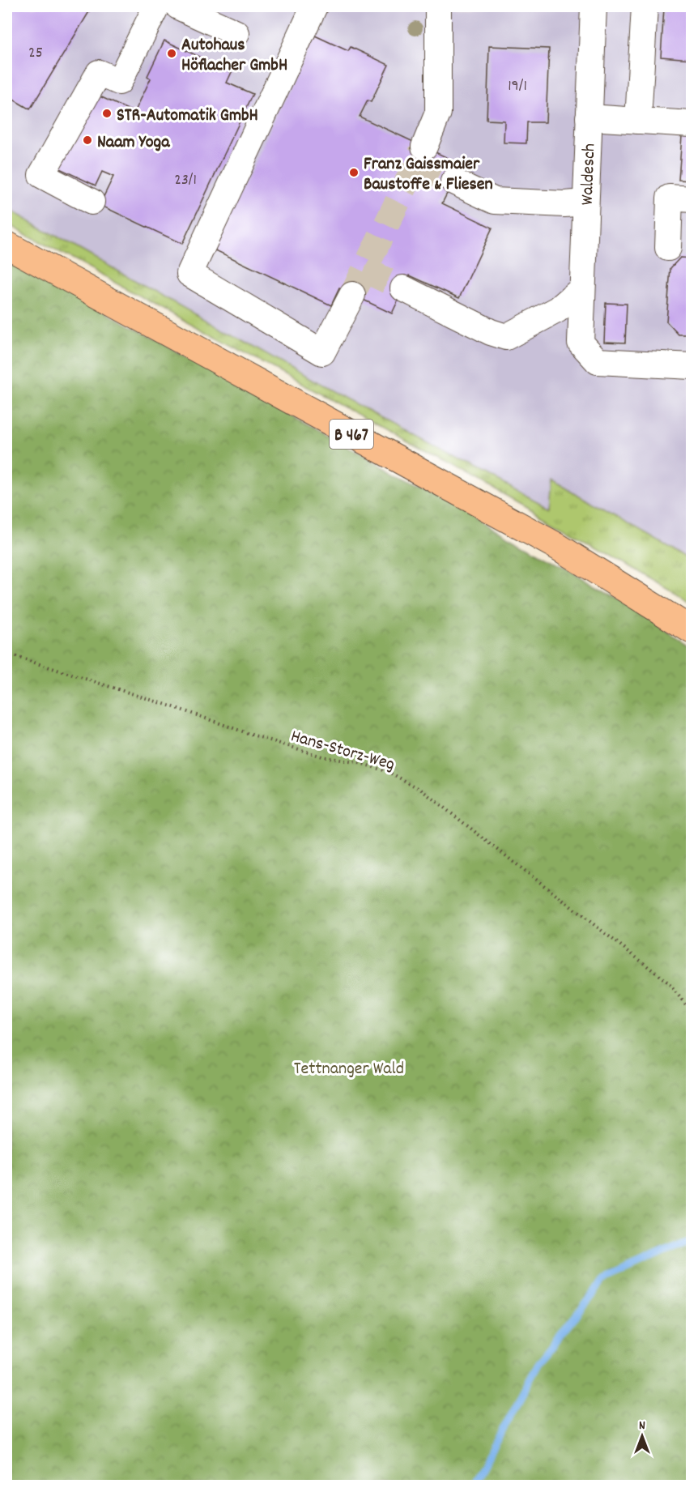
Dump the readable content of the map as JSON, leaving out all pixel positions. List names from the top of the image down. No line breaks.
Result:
{"streets":{"main road":["B 467"],"street":["Waldesch"],"path":["Hans-Storz-Weg"]},"parks":["Tettnanger Wald"],"places":["Autohaus Höflacher GmbH","STR-Automatik GmbH","Naam Yoga","Franz Gaissmaier Baustoffe & Fliesen"],"house_numbers":["25","19/1","23/1"],"north":"top"}
